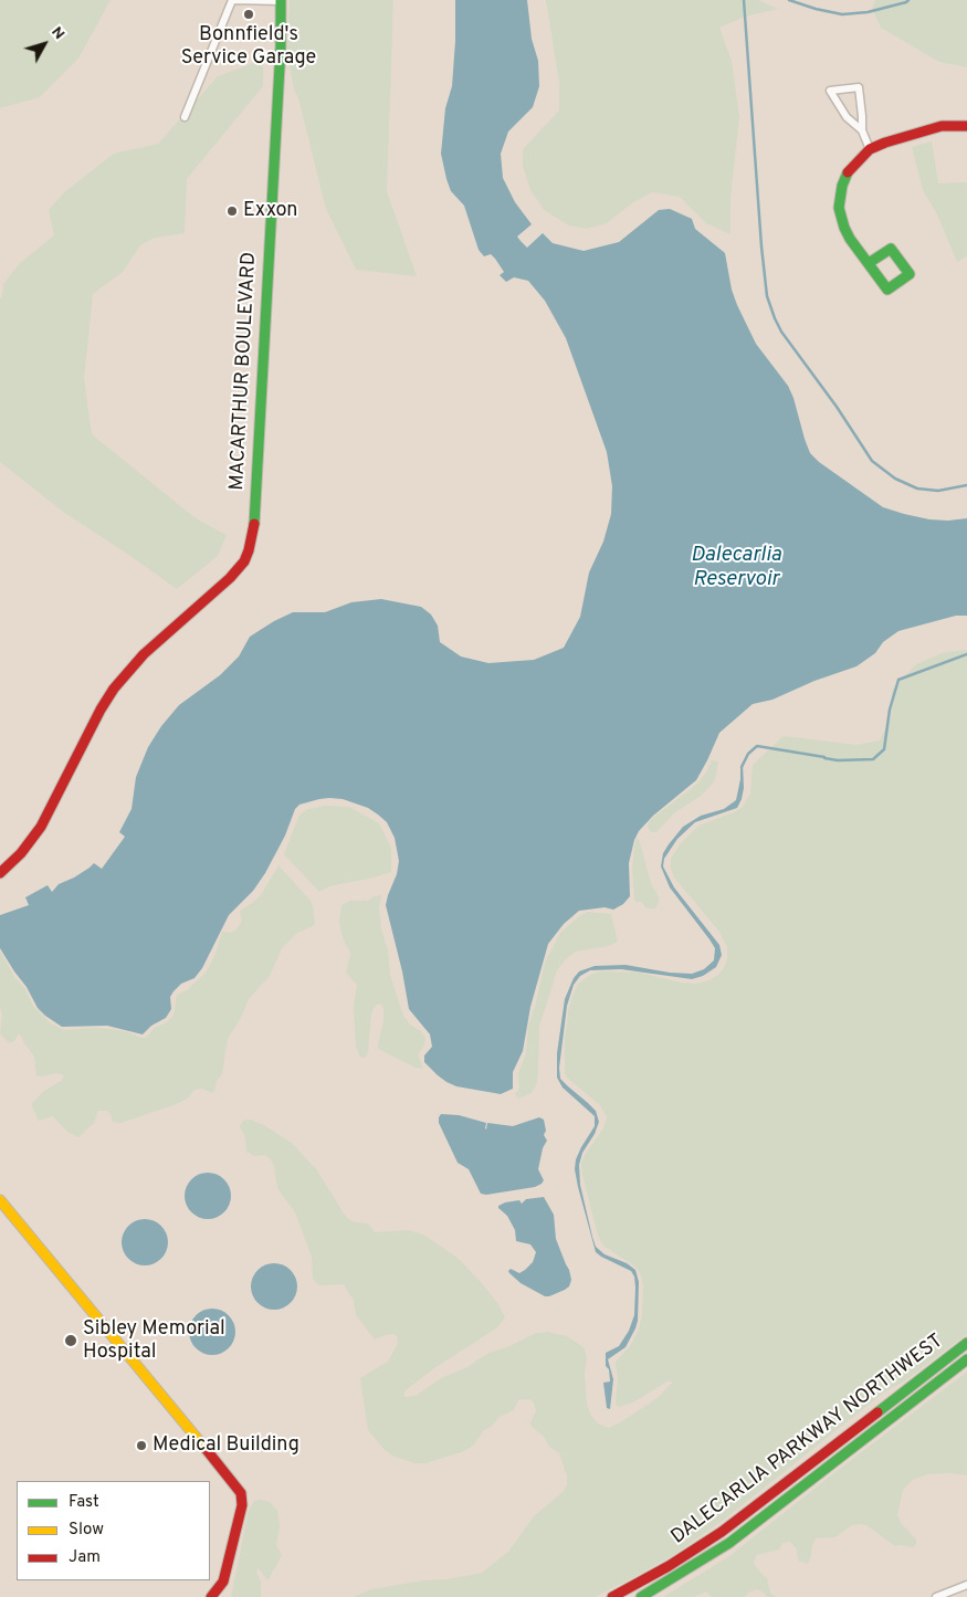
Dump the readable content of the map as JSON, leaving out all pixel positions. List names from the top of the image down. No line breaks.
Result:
{"streets":{"main road":["MACARTHUR BOULEVARD","DALECARLIA PARKWAY NORTHWEST"]},"water":["Dalecarlia Reservoir"],"places":["Bonnfield's Service Garage","Exxon","Sibley Memorial Hospital","Medical Building"],"legend":["Fast","Slow","Jam"],"north":"top right"}
